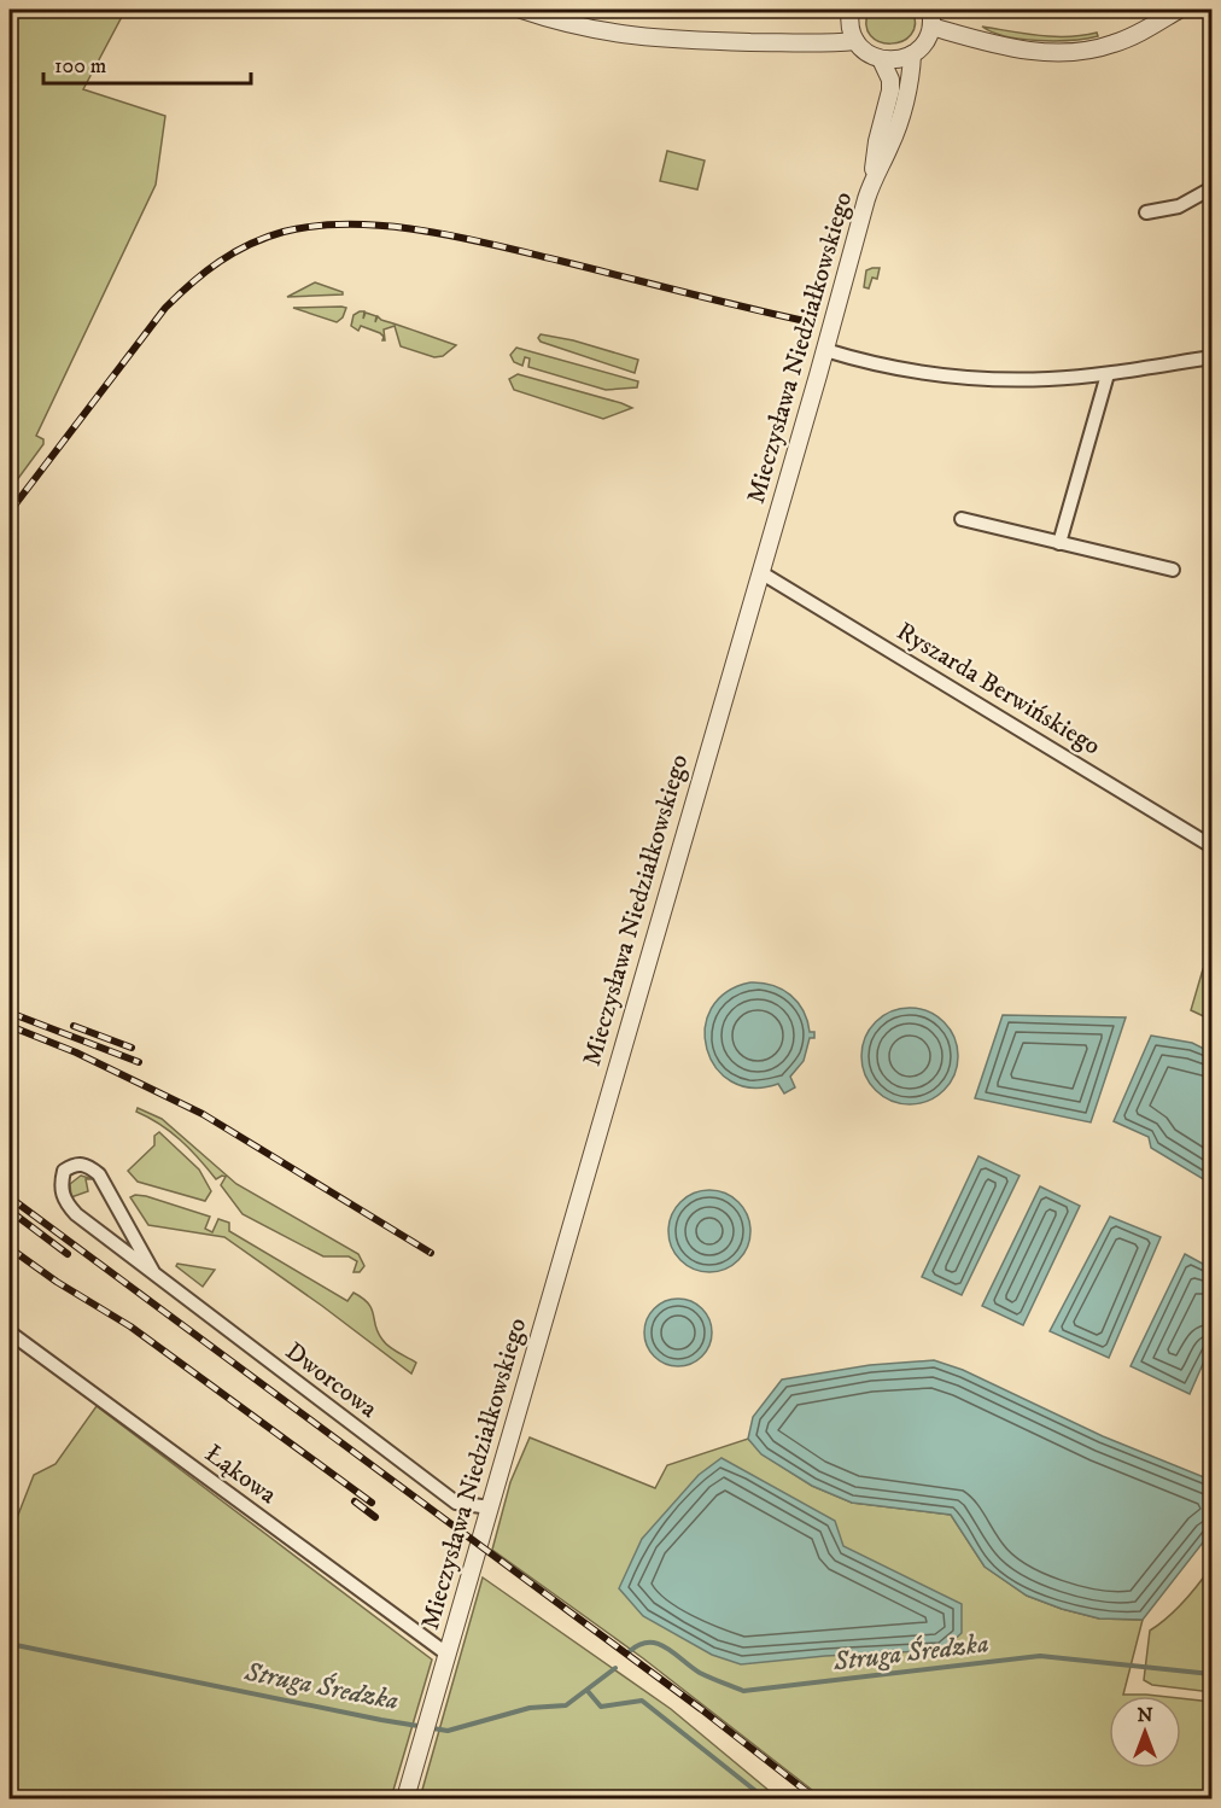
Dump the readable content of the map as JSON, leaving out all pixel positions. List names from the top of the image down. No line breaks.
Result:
{"streets":{"street":["Mieczysława Niedziałkowskiego","Ryszarda Berwińskiego","Dworcowa","Łąkowa"]},"crossings":[["Mieczysława Niedziałkowskiego","Ryszarda Berwińskiego"],["Mieczysława Niedziałkowskiego","Dworcowa"],["Mieczysława Niedziałkowskiego","Łąkowa"]],"water":["Struga Średzka"],"scale_bar":"100 m","north":"top"}
